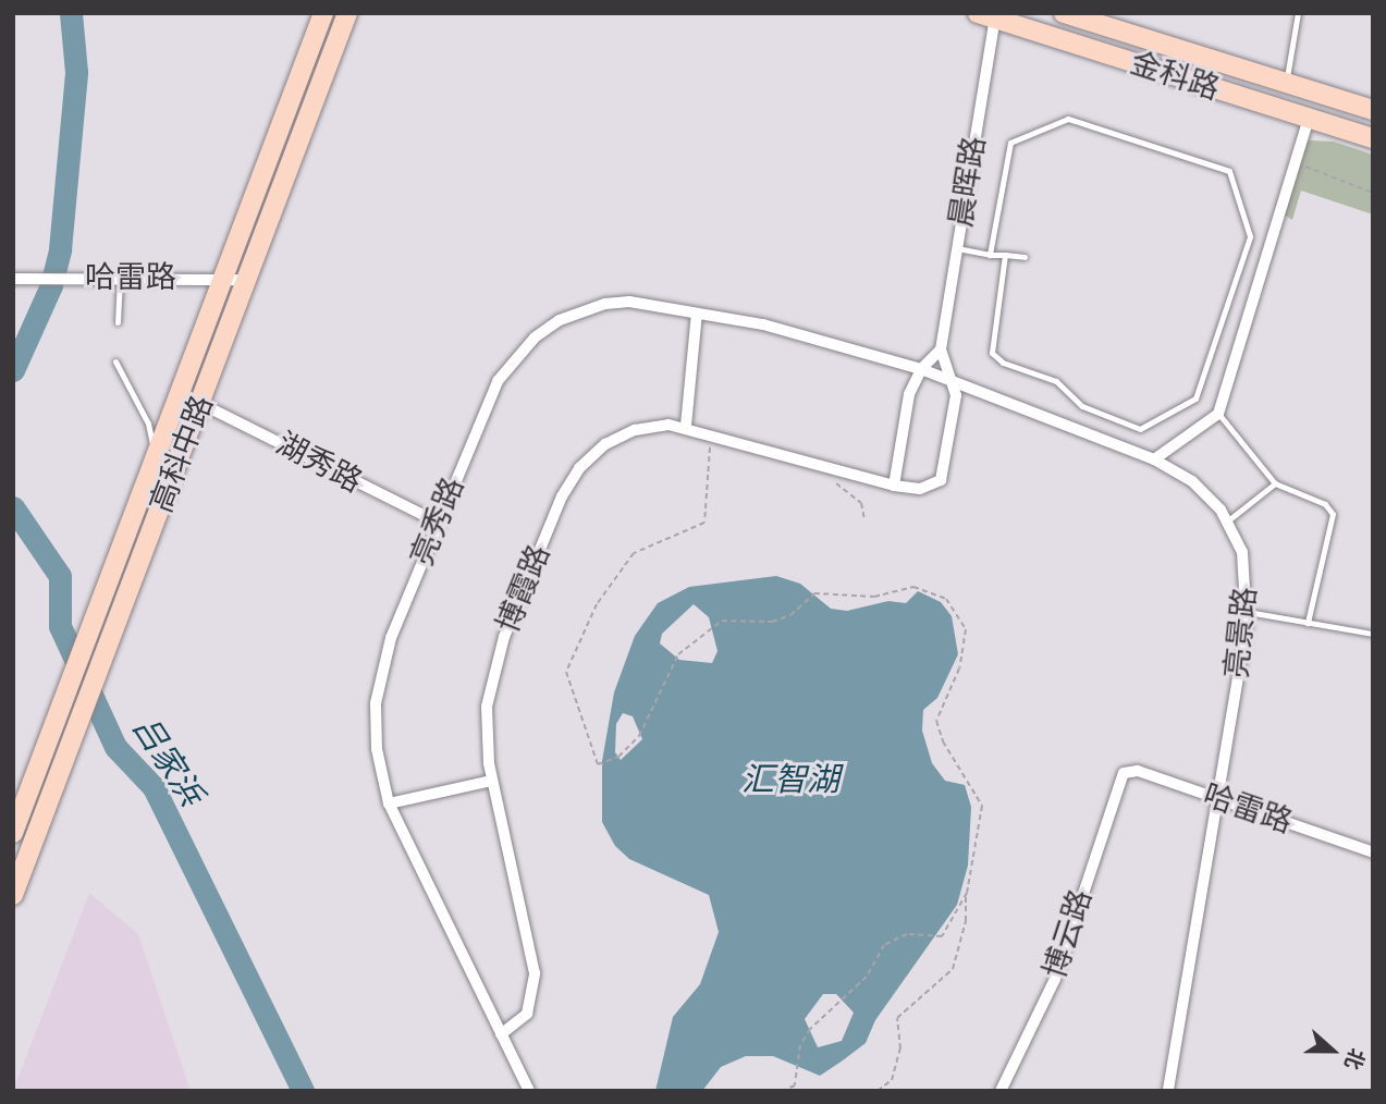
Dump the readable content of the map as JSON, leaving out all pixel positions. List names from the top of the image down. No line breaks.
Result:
{"streets":{"main road":["金科路","高科中路"],"street":["晨晖路","哈雷路","湖秀路","亮秀路","博霞路","亮景路","博云路"]},"crossings":[["金科路","晨晖路"],["哈雷路","高科中路"],["哈雷路","亮景路"],["哈雷路","博云路"],["高科中路","湖秀路"],["湖秀路","亮秀路"],["亮秀路","博霞路"],["亮秀路","亮景路"]],"water":["吕家浜","汇智湖"],"north":"right"}
